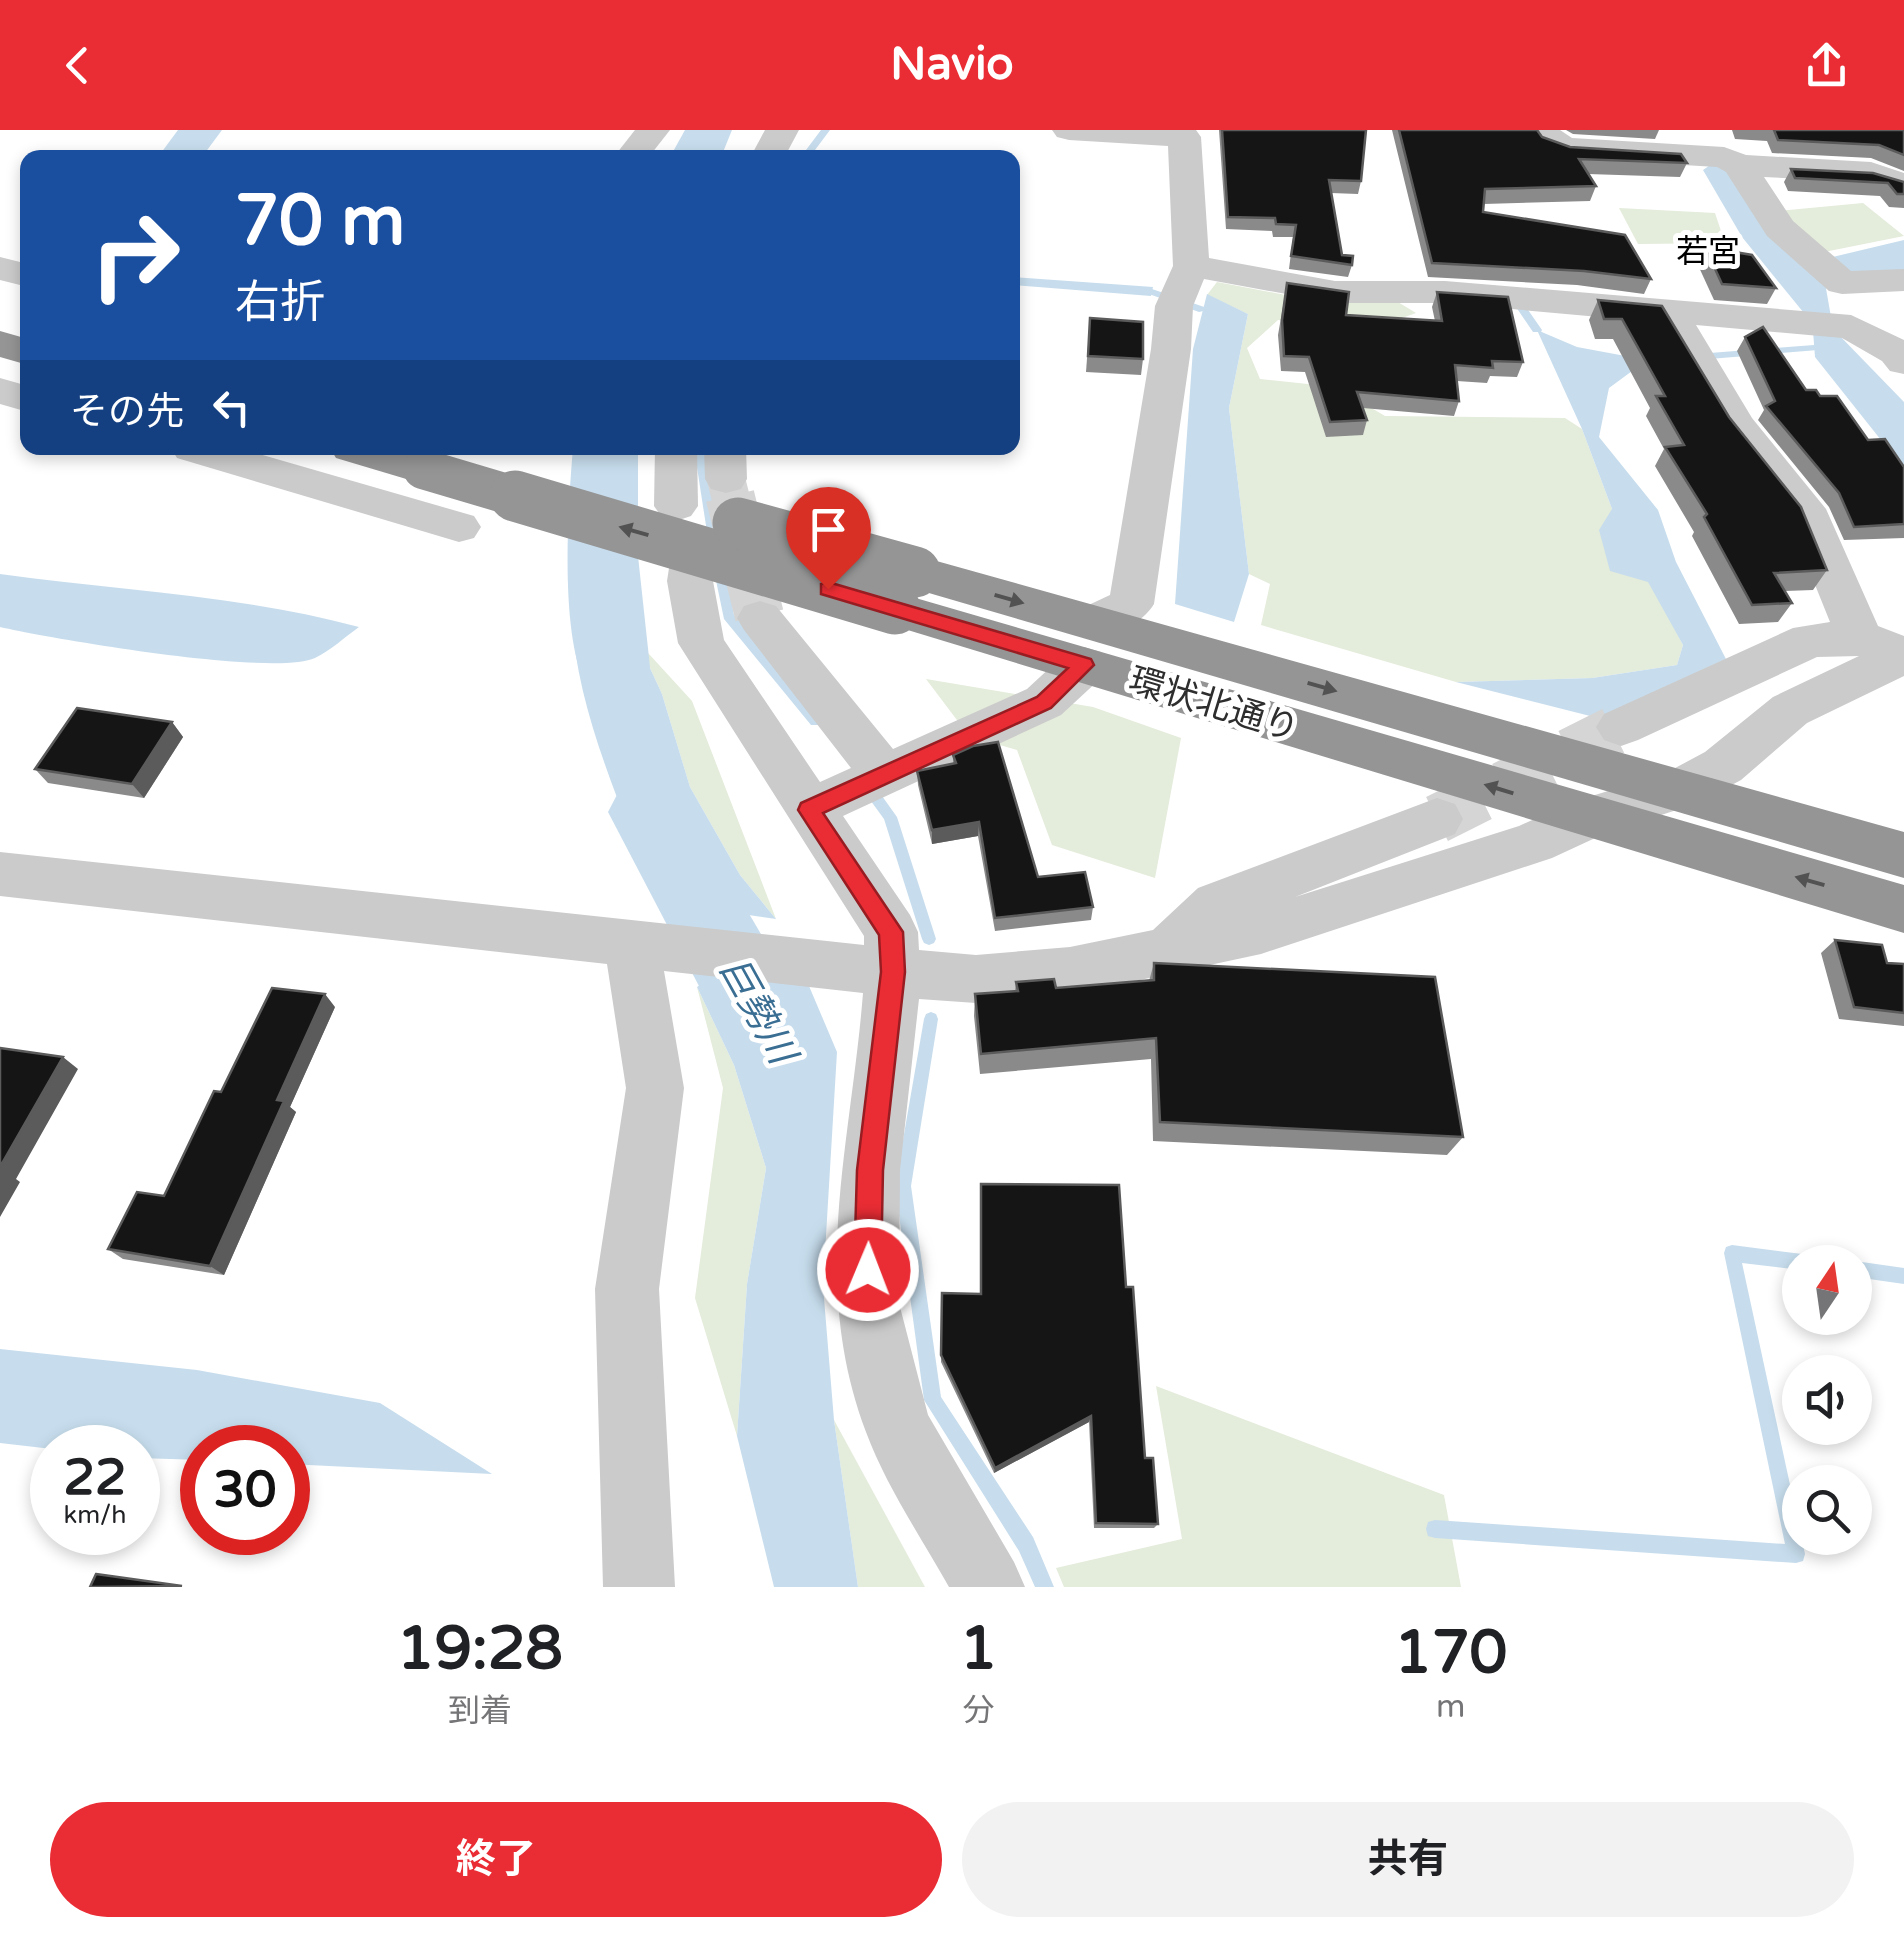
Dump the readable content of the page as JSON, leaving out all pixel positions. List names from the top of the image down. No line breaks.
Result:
{"streets":{"highway":["環状北通り"]},"districts":["若宮"],"water":["巨勢川"],"north":"top","page":{"header":"Navio","turn":["70 m","右折"],"then":"その先","speed":"22 km/h","limit":"30","eta":["19:28","到着","1","分","170","m"],"buttons":["終了","共有"]}}
